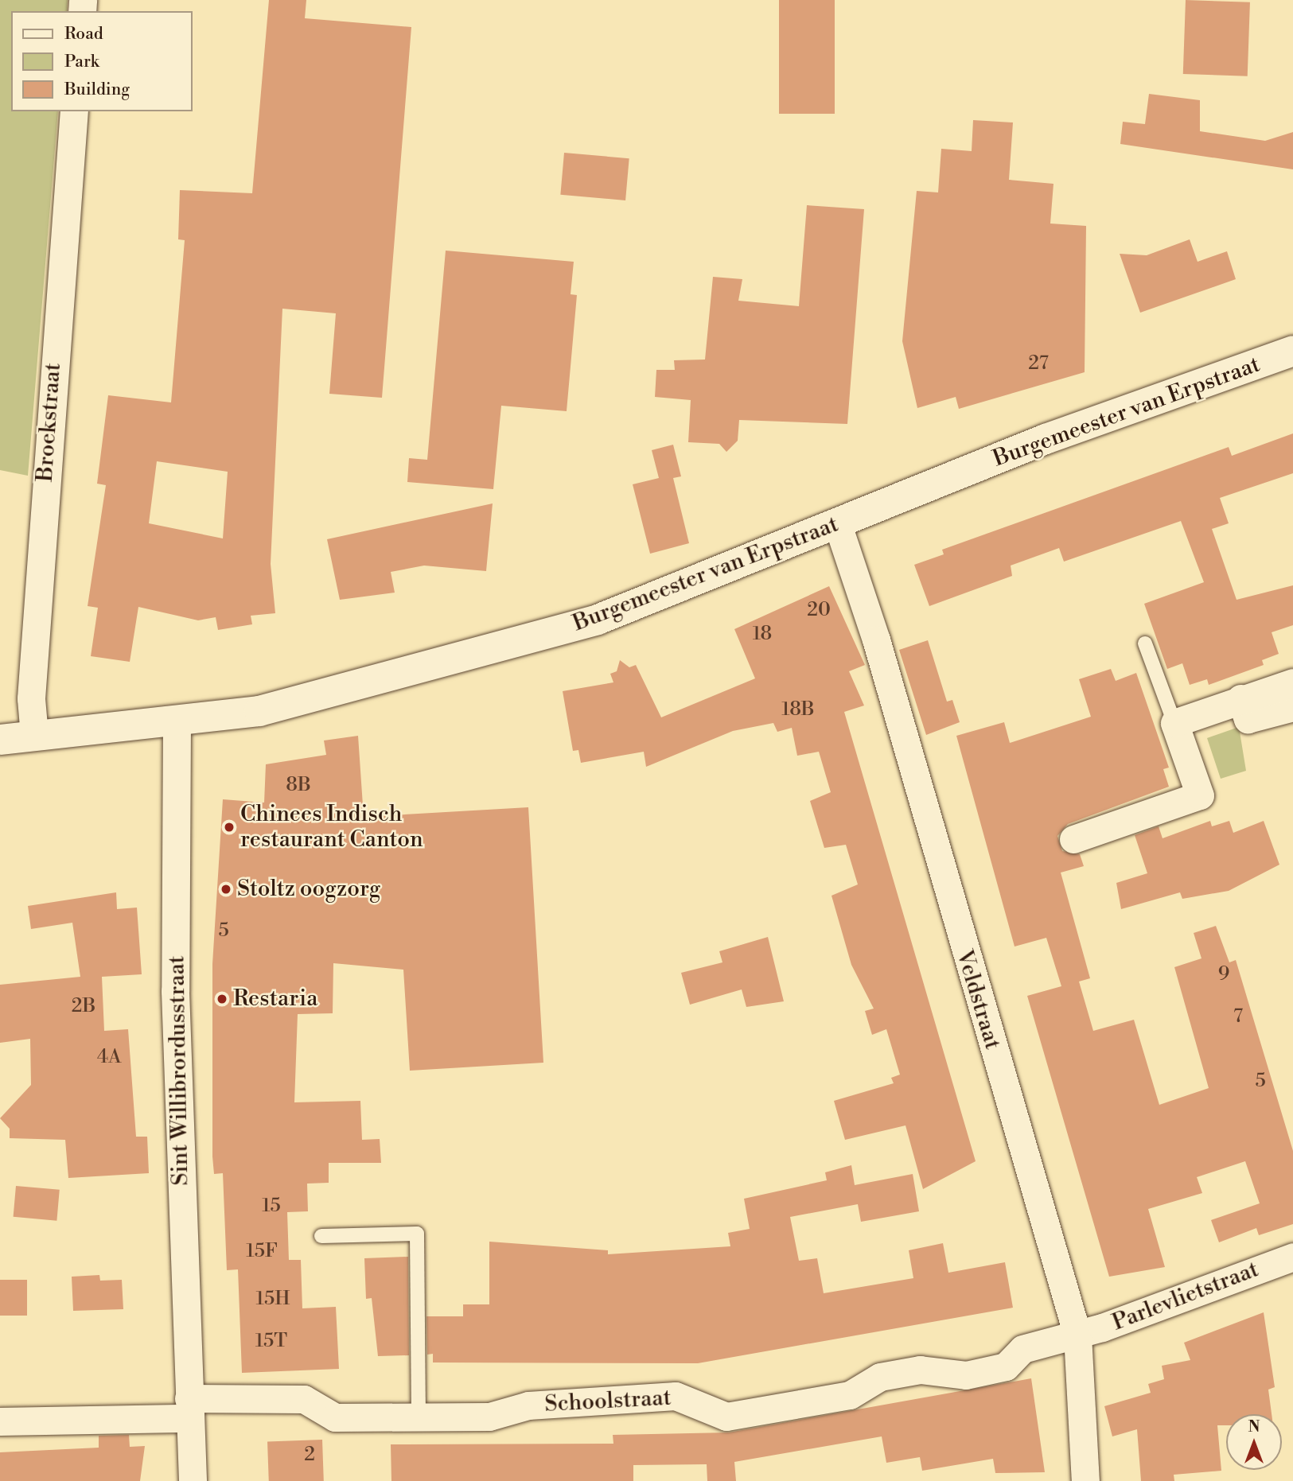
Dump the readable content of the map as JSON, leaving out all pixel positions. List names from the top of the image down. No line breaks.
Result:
{"streets":{"street":["Burgemeester van Erpstraat","Broekstraat","Veldstraat","Sint Willibrordusstraat","Parlevlietstraat","Schoolstraat"]},"crossings":[["Burgemeester van Erpstraat","Broekstraat"],["Burgemeester van Erpstraat","Veldstraat"],["Burgemeester van Erpstraat","Sint Willibrordusstraat"],["Veldstraat","Parlevlietstraat"],["Veldstraat","Schoolstraat"],["Sint Willibrordusstraat","Schoolstraat"],["Parlevlietstraat","Schoolstraat"]],"places":["Chinees Indisch restaurant Canton","Stoltz oogzorg","Restaria"],"house_numbers":["27","20","18","18B","8B","5","9","2B","7","4A","5","15","15F","15H","15T","2"],"legend":["Road","Park","Building"],"north":"top"}
